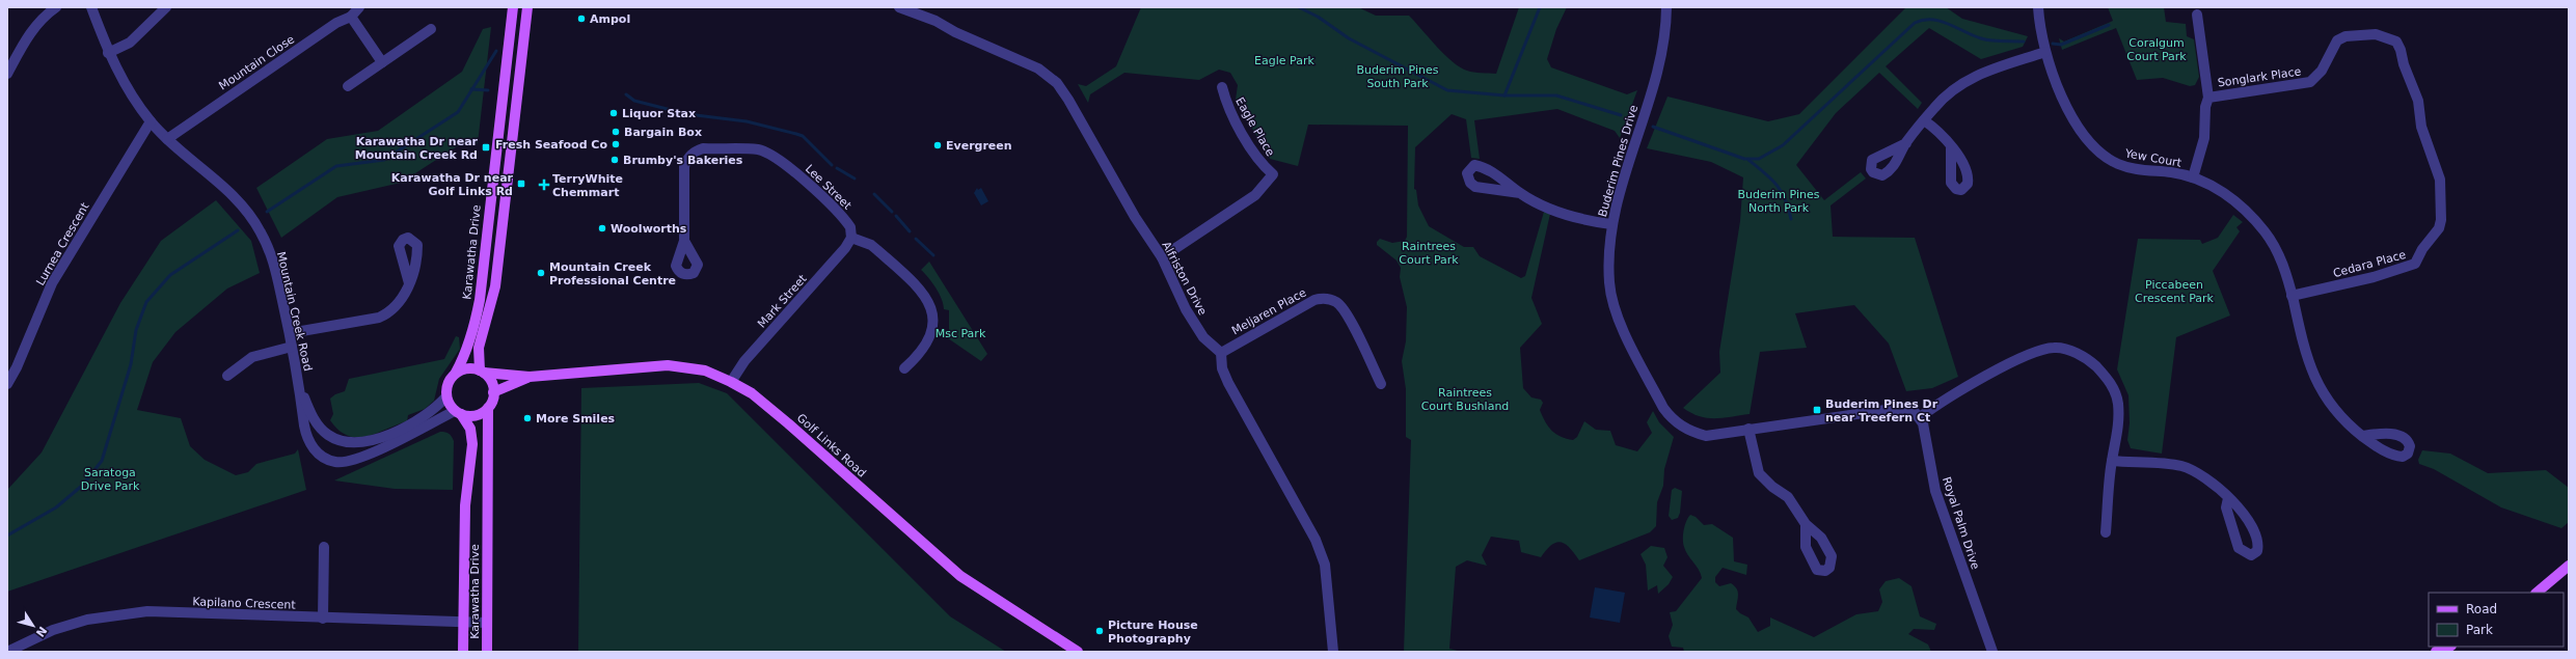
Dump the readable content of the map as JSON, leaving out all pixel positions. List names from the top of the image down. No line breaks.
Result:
{"streets":{"main road":["Karawatha Drive","Golf Links Road"],"street":["Mountain Close","Songlark Place","Eagle Place","Yew Court","Buderim Pines Drive","Lee Street","Lurnea Crescent","Cedara Place","Alfriston Drive","Mark Street","Mountain Creek Road","Meljaren Place","Royal Palm Drive","Kapilano Crescent"]},"crossings":[["Mountain Close","Mountain Creek Road"],["Songlark Place","Yew Court"],["Songlark Place","Cedara Place"],["Eagle Place","Alfriston Drive"],["Yew Court","Cedara Place"],["Buderim Pines Drive","Royal Palm Drive"],["Lee Street","Mark Street"],["Lurnea Crescent","Mountain Creek Road"],["Karawatha Drive","Mountain Creek Road"],["Karawatha Drive","Golf Links Road"],["Karawatha Drive","Kapilano Crescent"],["Alfriston Drive","Meljaren Place"],["Mark Street","Golf Links Road"],["Mountain Creek Road","Golf Links Road"]],"parks":["Coralgum Court Park","Eagle Park","Buderim Pines South Park","Buderim Pines North Park","Raintrees Court Park","Piccabeen Crescent Park","Msc Park","Raintrees Court Bushland","Saratoga Drive Park"],"places":{"other":["Ampol","Liquor Stax","Bargain Box","Fresh Seafood Co","Evergreen","Brumby's Bakeries","Woolworths","Mountain Creek Professional Centre","More Smiles","Picture House Photography"],"transit":["Karawatha Dr near Mountain Creek Rd","Karawatha Dr near Golf Links Rd","Buderim Pines Dr near Treefern Ct"],"health":["TerryWhite Chemmart"]},"legend":["Road","Park"],"north":"bottom right"}
